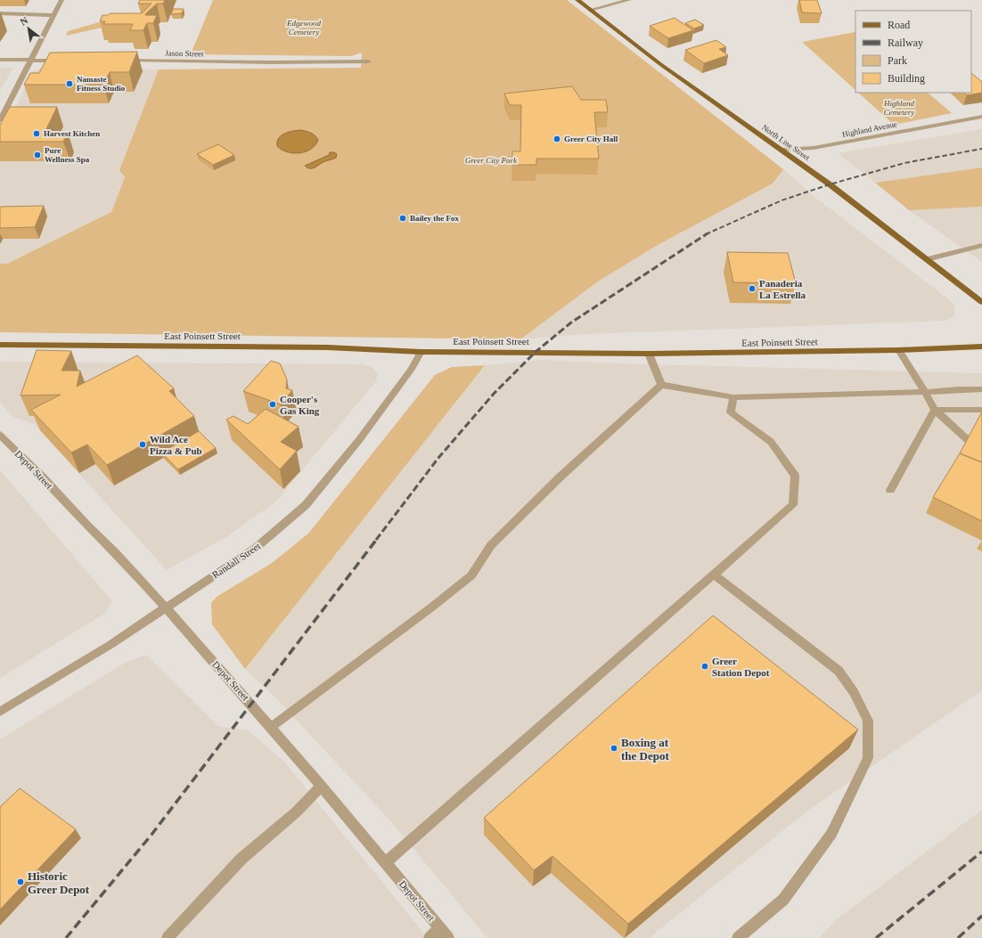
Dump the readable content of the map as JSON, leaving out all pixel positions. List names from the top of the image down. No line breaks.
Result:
{"streets":{"main road":["North Line Street","East Poinsett Street"],"street":["Jason Street","Highland Avenue","Depot Street","Randall Street"]},"crossings":[["Highland Avenue","North Line Street"],["East Poinsett Street","Randall Street"],["Depot Street","Randall Street"]],"parks":["Edgewood Cemetery","Highland Cemetery","Greer City Park"],"places":["Namaste Fitness Studio","Harvest Kitchen","Greer City Hall","Pure Wellness Spa","Bailey the Fox","Panaderia La Estrella","Cooper's Gas King","Wild Ace Pizza & Pub","Greer Station Depot","Boxing at the Depot","Historic Greer Depot"],"legend":["Road","Railway","Park","Building"],"north":"top left"}
